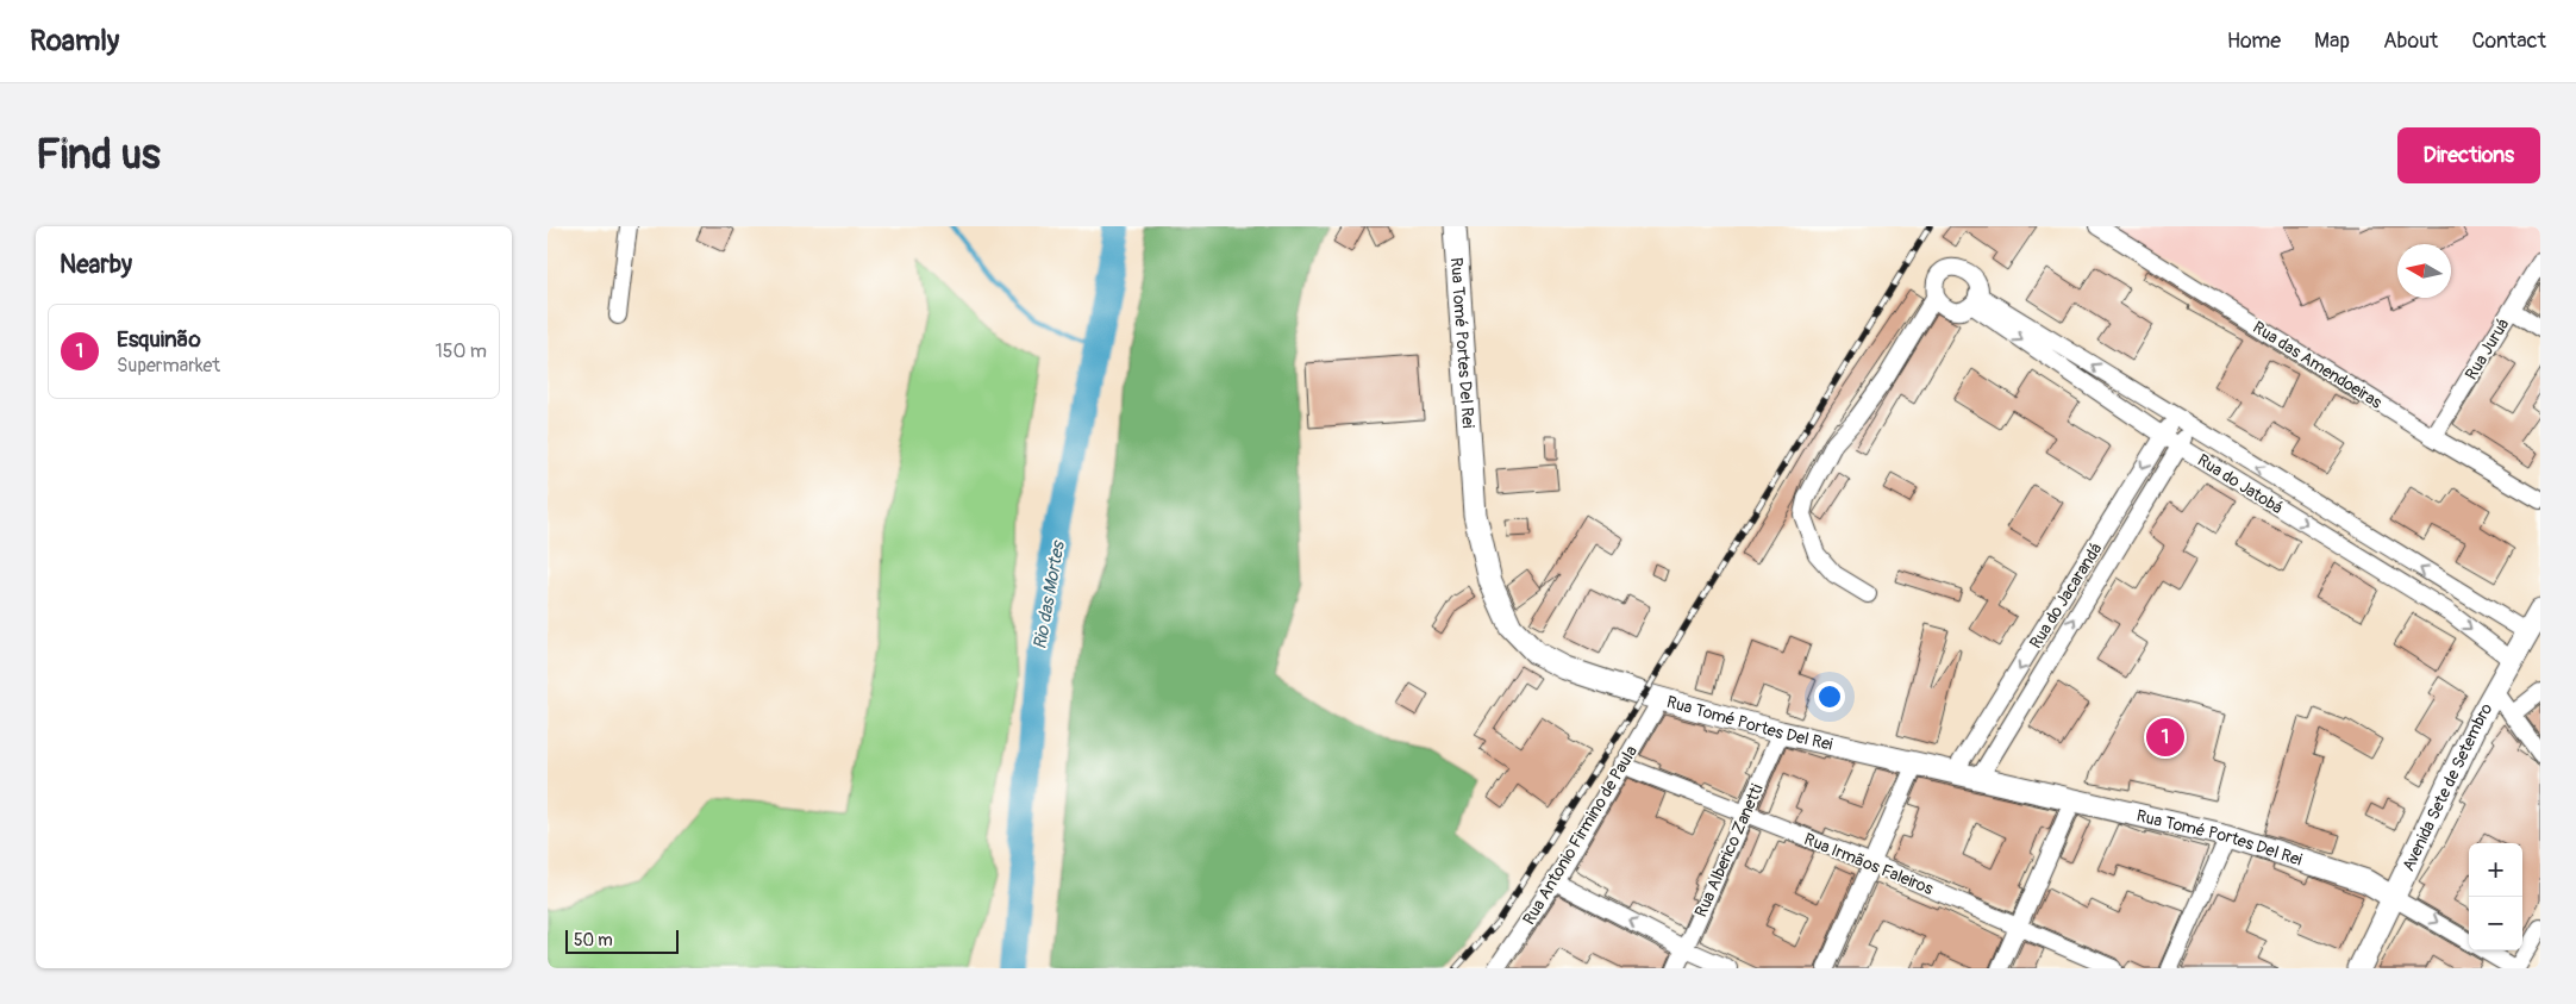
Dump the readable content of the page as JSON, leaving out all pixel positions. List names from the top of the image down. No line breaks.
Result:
{"streets":{"main road":["Rua Tomé Portes Del Rei","Avenida Sete de Setembro"],"street":["Rua Juruá","Rua das Amendoeiras","Rua do Jatobá","Rua do Jacarandá","Rua Antonio Firmino de Paula","Rua Alberico Zanetti","Rua Irmãos Faleiros"]},"crossings":[["Rua Tomé Portes Del Rei","Rua do Jacarandá"],["Rua Tomé Portes Del Rei","Avenida Sete de Setembro"],["Rua Tomé Portes Del Rei","Rua Antonio Firmino de Paula"],["Rua Tomé Portes Del Rei","Rua Alberico Zanetti"],["Rua Juruá","Rua das Amendoeiras"],["Rua do Jatobá","Rua do Jacarandá"],["Rua do Jatobá","Avenida Sete de Setembro"],["Rua Antonio Firmino de Paula","Rua Irmãos Faleiros"],["Rua Alberico Zanetti","Rua Irmãos Faleiros"]],"water":["Rio das Mortes"],"scale_bar":"50 m","north":"left","page":{"header":"Roamly","nav":["Home","Map","About","Contact"],"buttons":"Directions","title":"Find us","heading":"Nearby","list":[{"mark":"1","name":"Esquinão","note":"Supermarket","value":"150 m"}],"pins":"1","map_buttons":["+","−"],"scale":"50 m"}}
